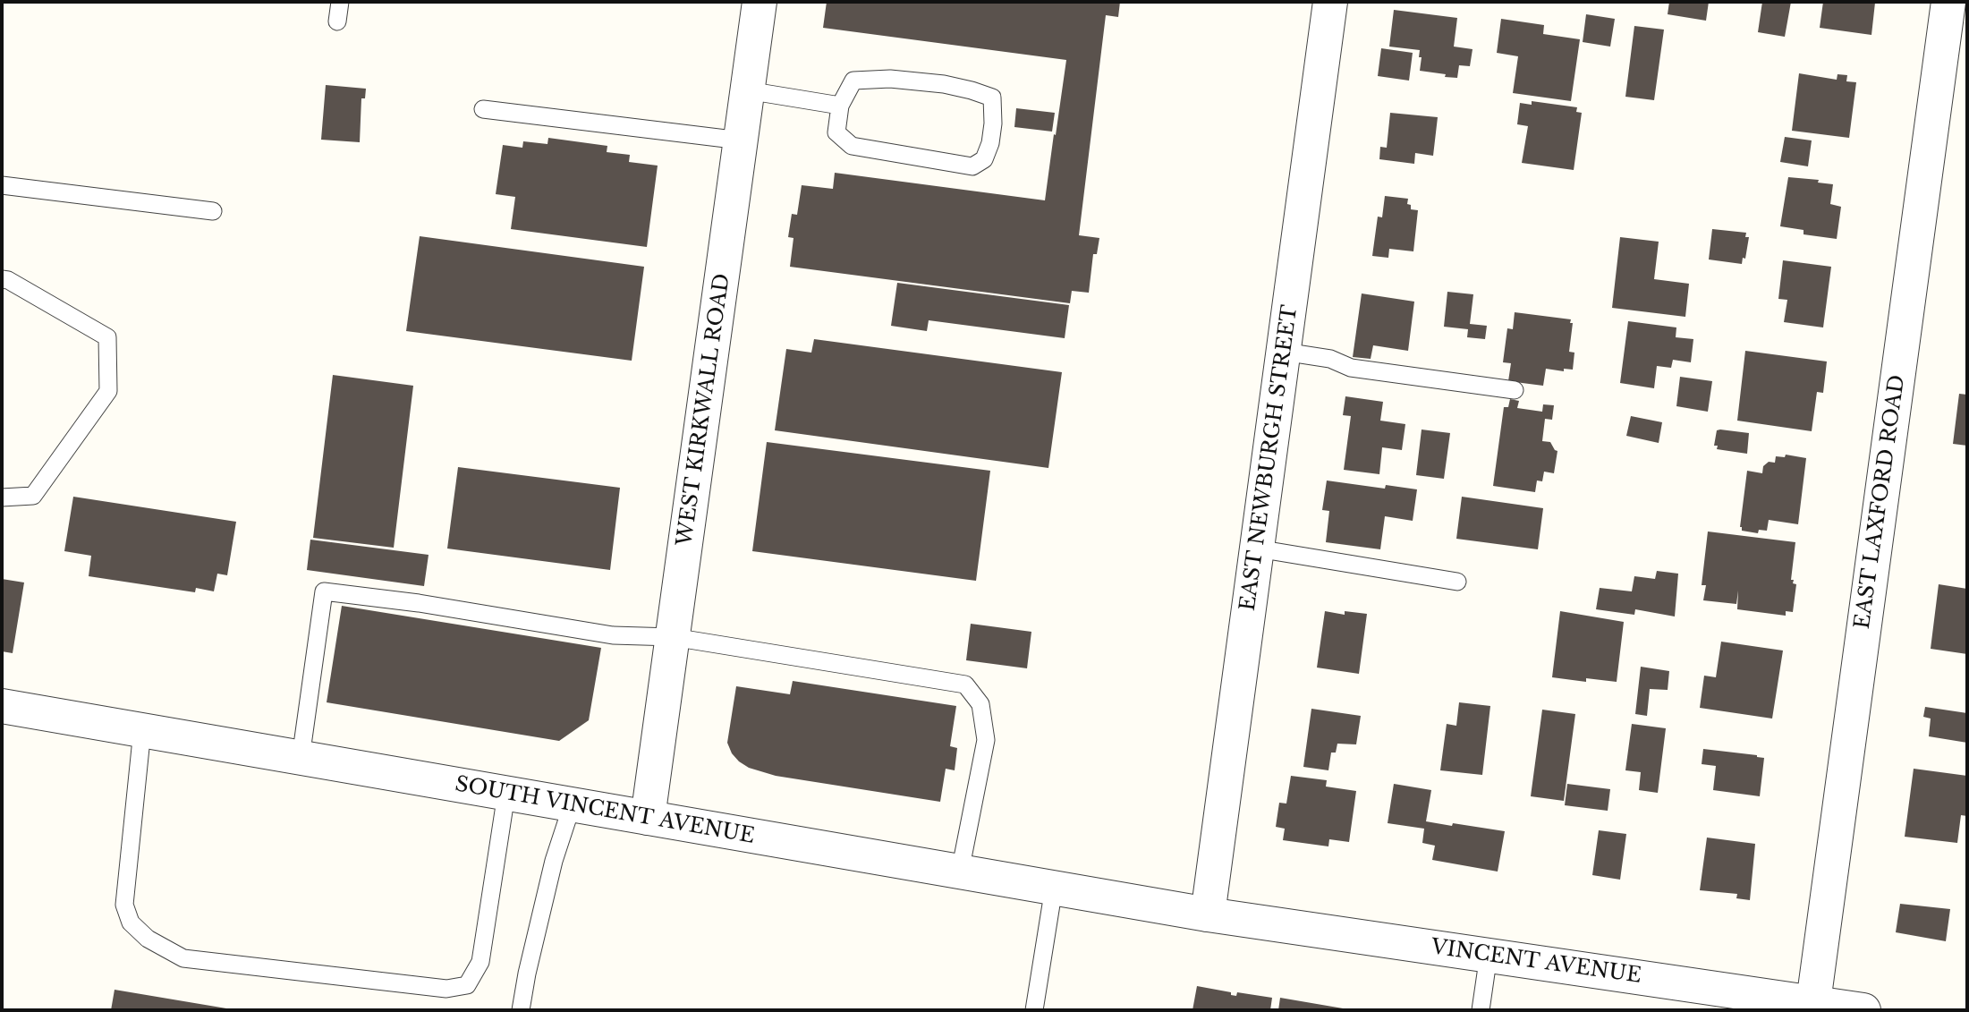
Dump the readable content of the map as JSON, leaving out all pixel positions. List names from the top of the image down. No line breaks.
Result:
{"streets":{"street":["WEST KIRKWALL ROAD","EAST NEWBURGH STREET","EAST LAXFORD ROAD","SOUTH VINCENT AVENUE","VINCENT AVENUE"]},"crossings":[["WEST KIRKWALL ROAD","SOUTH VINCENT AVENUE"],["EAST NEWBURGH STREET","SOUTH VINCENT AVENUE"],["EAST NEWBURGH STREET","VINCENT AVENUE"],["EAST LAXFORD ROAD","VINCENT AVENUE"],["SOUTH VINCENT AVENUE","VINCENT AVENUE"]]}
